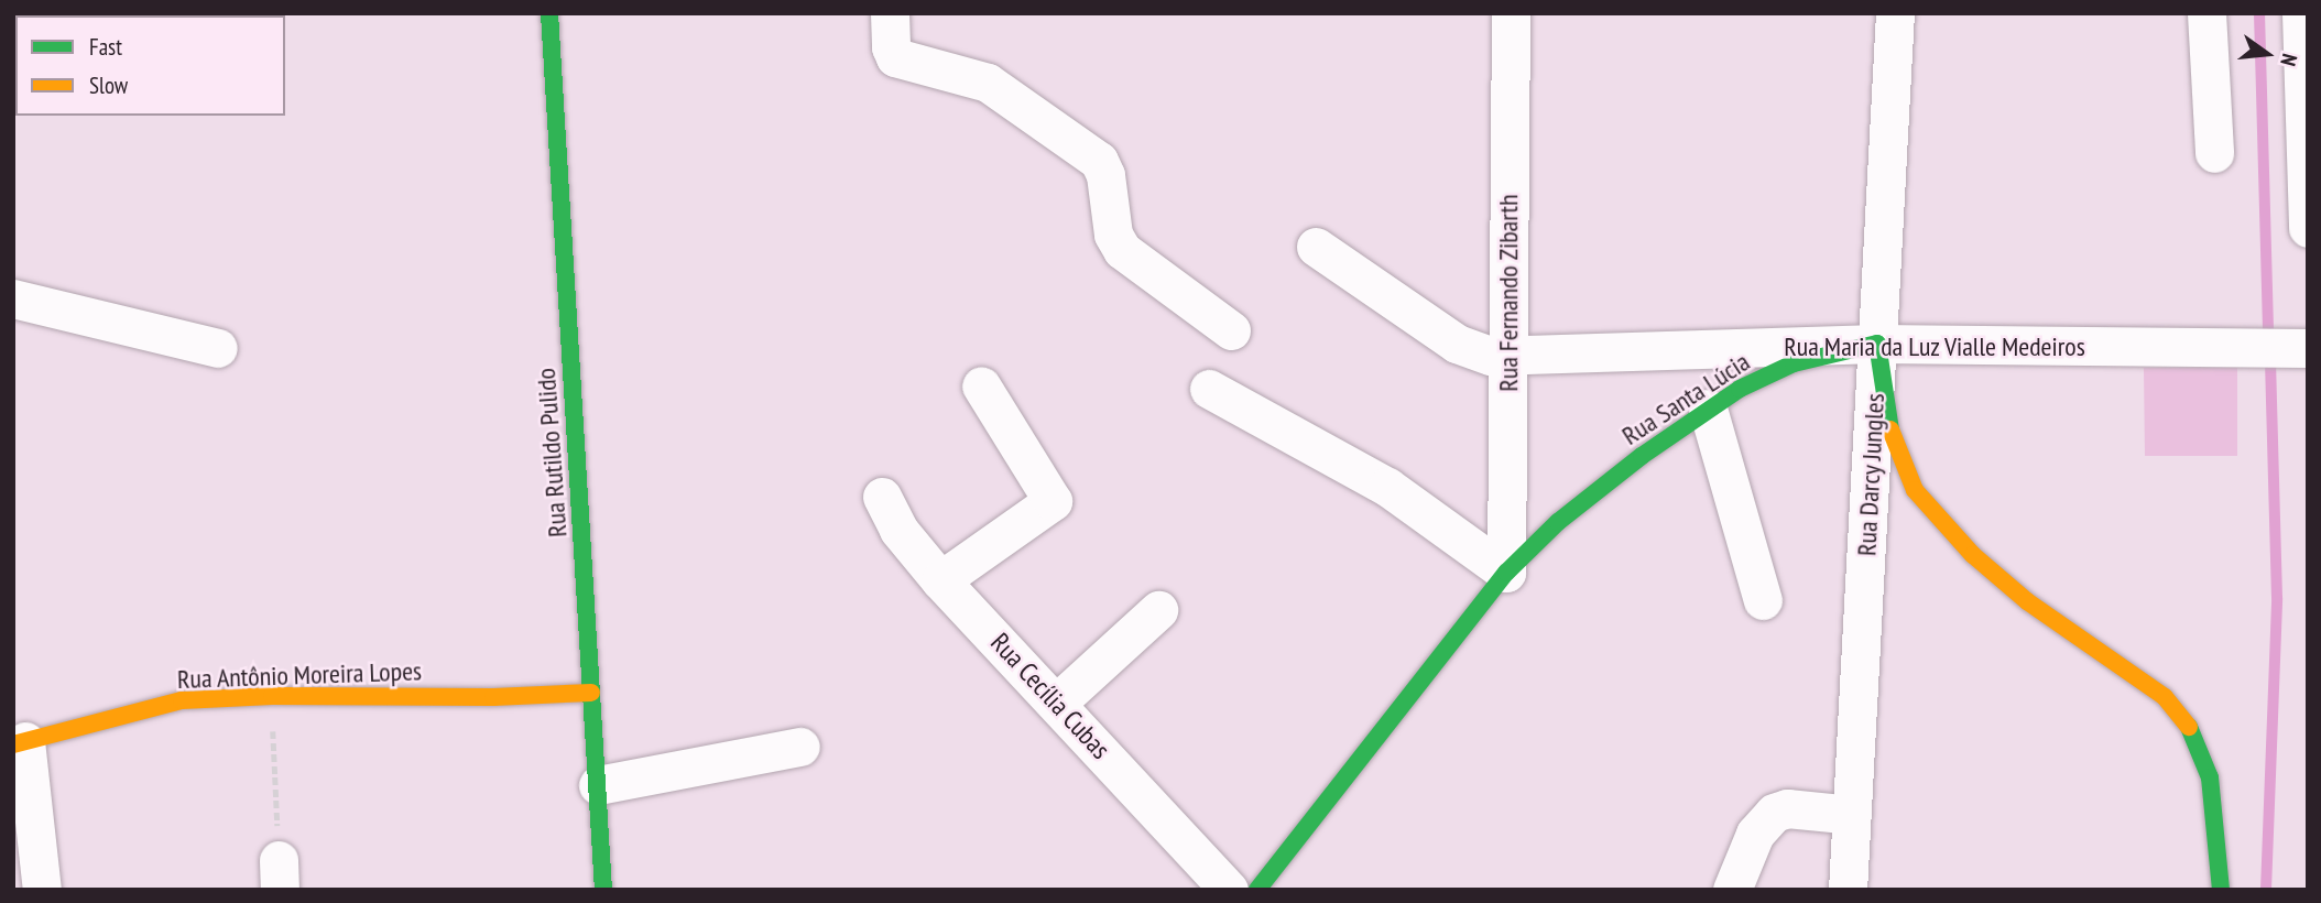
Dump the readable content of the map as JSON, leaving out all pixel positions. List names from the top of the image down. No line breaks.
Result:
{"streets":{"street":["Rua Fernando Zibarth","Rua Maria da Luz Vialle Medeiros","Rua Santa Lúcia","Rua Rutildo Pulido","Rua Darcy Jungles","Rua Antônio Moreira Lopes","Rua Cecília Cubas"]},"crossings":[["Rua Fernando Zibarth","Rua Maria da Luz Vialle Medeiros"],["Rua Fernando Zibarth","Rua Santa Lúcia"],["Rua Maria da Luz Vialle Medeiros","Rua Santa Lúcia"],["Rua Maria da Luz Vialle Medeiros","Rua Darcy Jungles"],["Rua Santa Lúcia","Rua Darcy Jungles"],["Rua Rutildo Pulido","Rua Antônio Moreira Lopes"]],"legend":["Fast","Slow"],"north":"right"}
